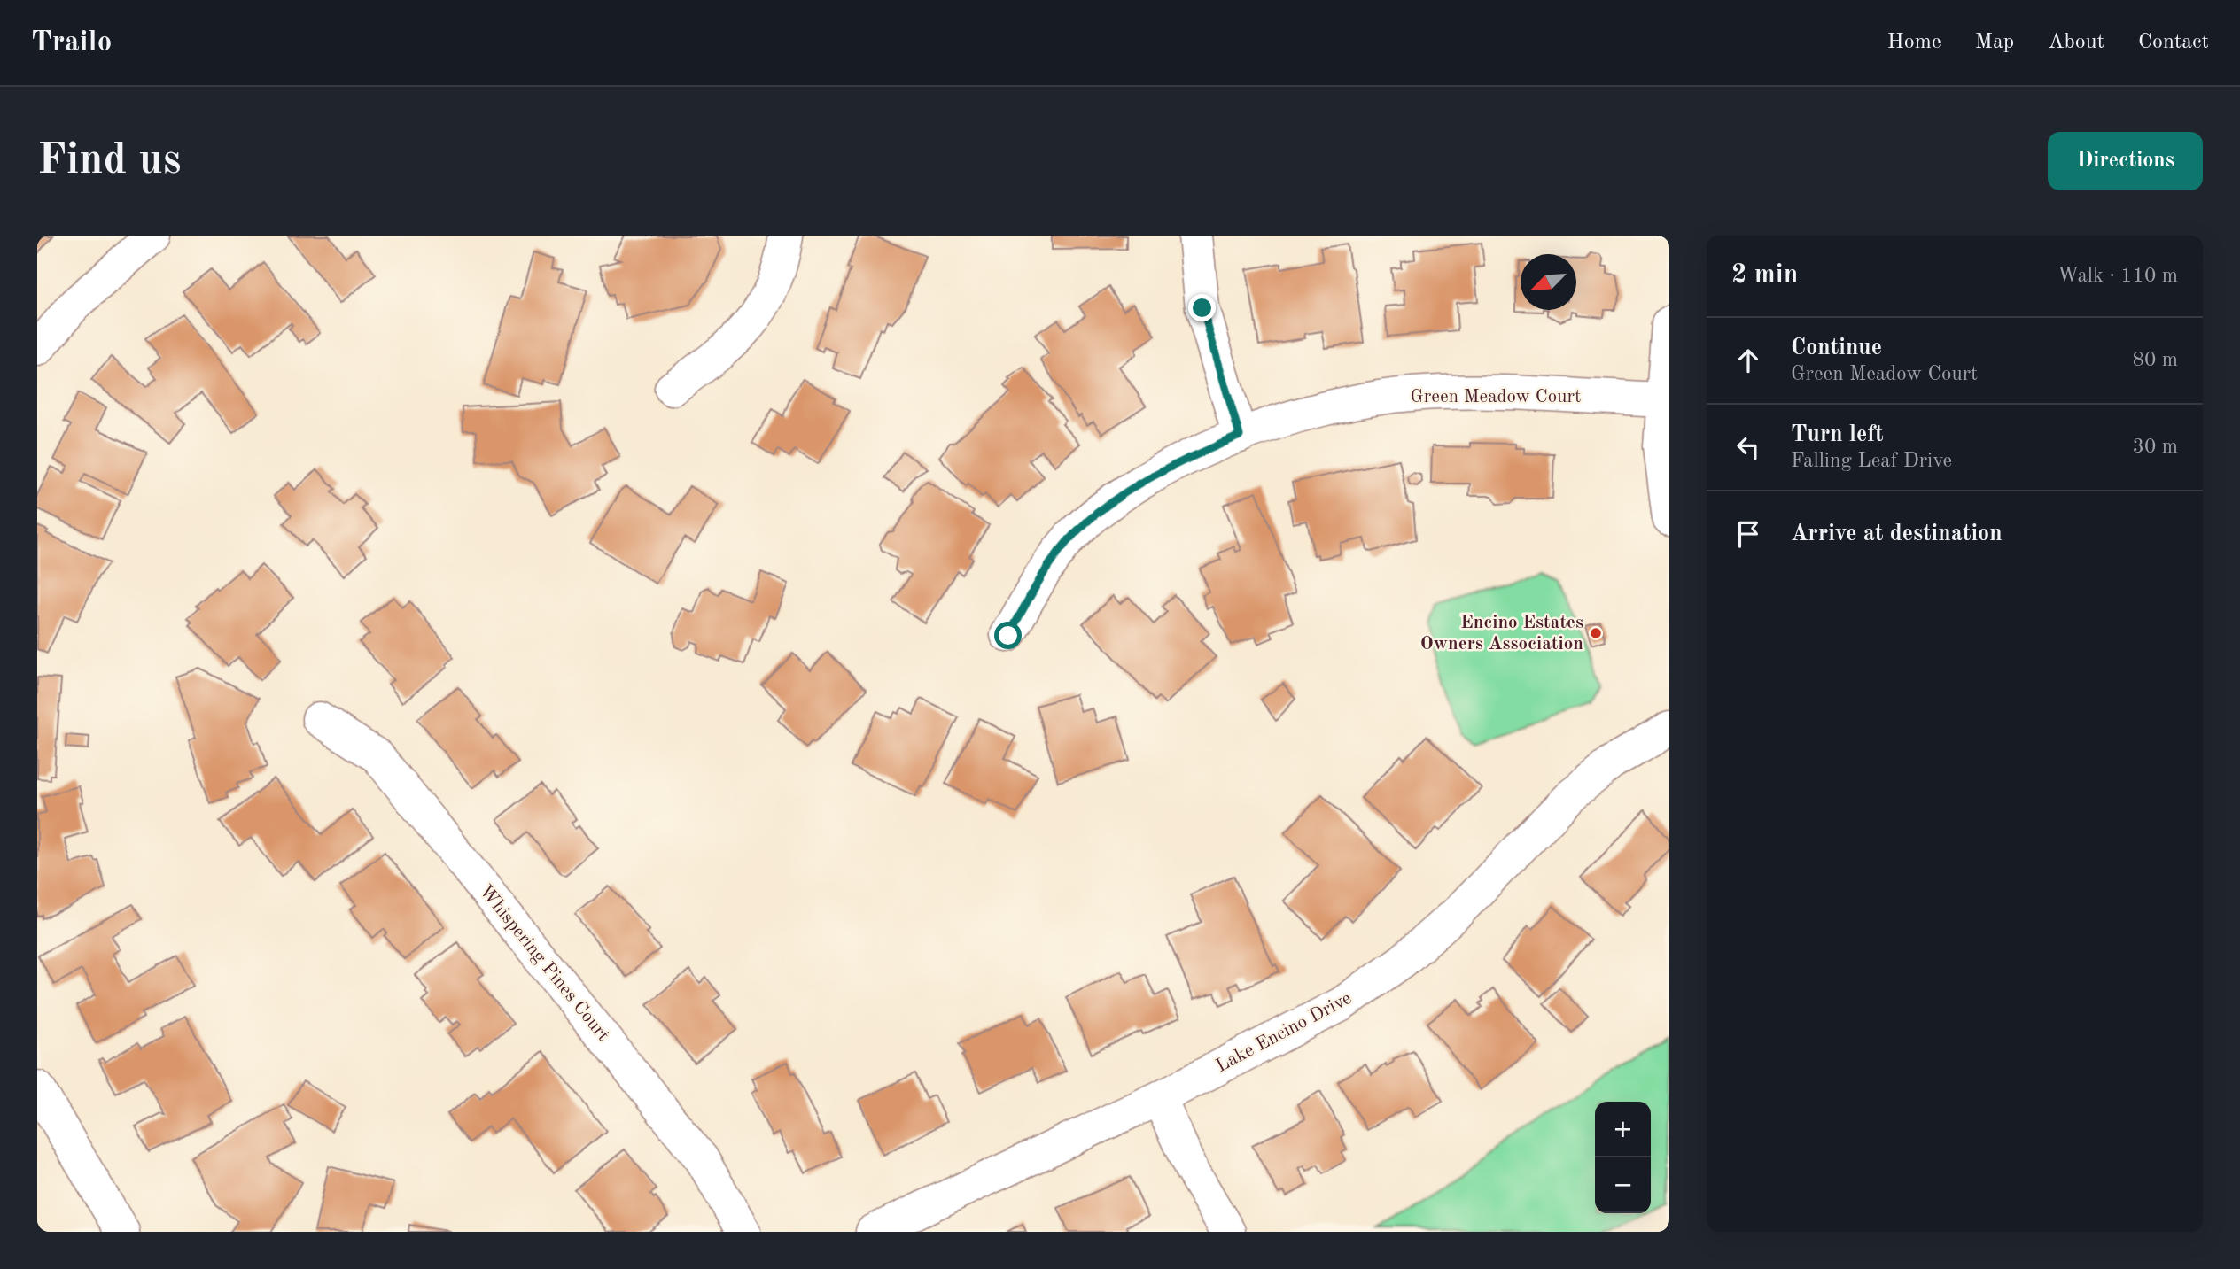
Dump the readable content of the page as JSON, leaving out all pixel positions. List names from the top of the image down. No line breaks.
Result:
{"streets":{"street":["Green Meadow Court","Whispering Pines Court","Lake Encino Drive"]},"places":["Encino Estates Owners Association"],"north":"bottom left","page":{"header":"Trailo","nav":["Home","Map","About","Contact"],"buttons":"Directions","title":"Find us","heading":["2 min","Walk · 110 m"],"list":[["Continue","Green Meadow Court","80 m"],["Turn left","Falling Leaf Drive","30 m"],"Arrive at destination"],"map_buttons":["+","−"]}}
